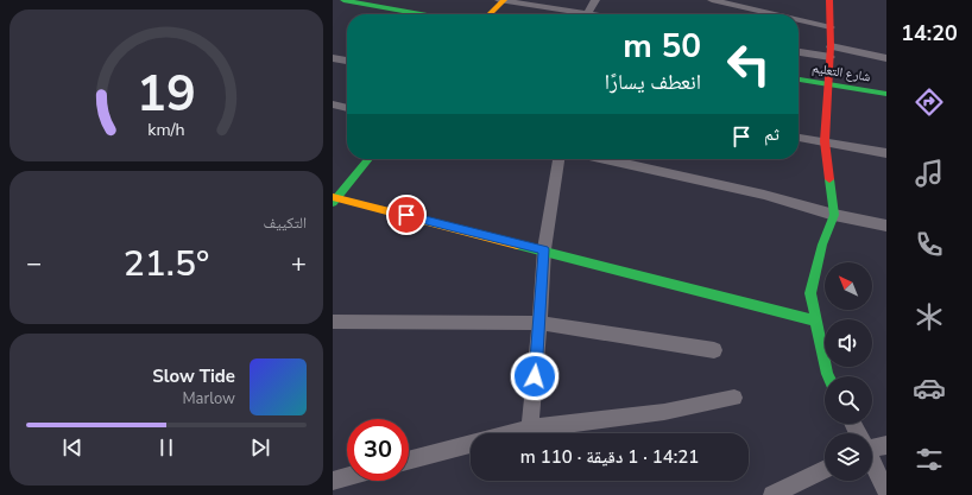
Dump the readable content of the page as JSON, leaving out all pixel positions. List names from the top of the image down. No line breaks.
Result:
{"streets":{"street":["شارع التعليم"]},"north":"top left","page":{"tabs":"14:20","turn":["50 m","انعطف يسارًا"],"then":"ثم","tile":"التكييف","heat":["−","21.5°","+"],"song":["Slow Tide","Marlow"],"limit":"30","trip":"14:21 · 1 دقيقة · 110 m","gauge":["19","km/h"]}}
